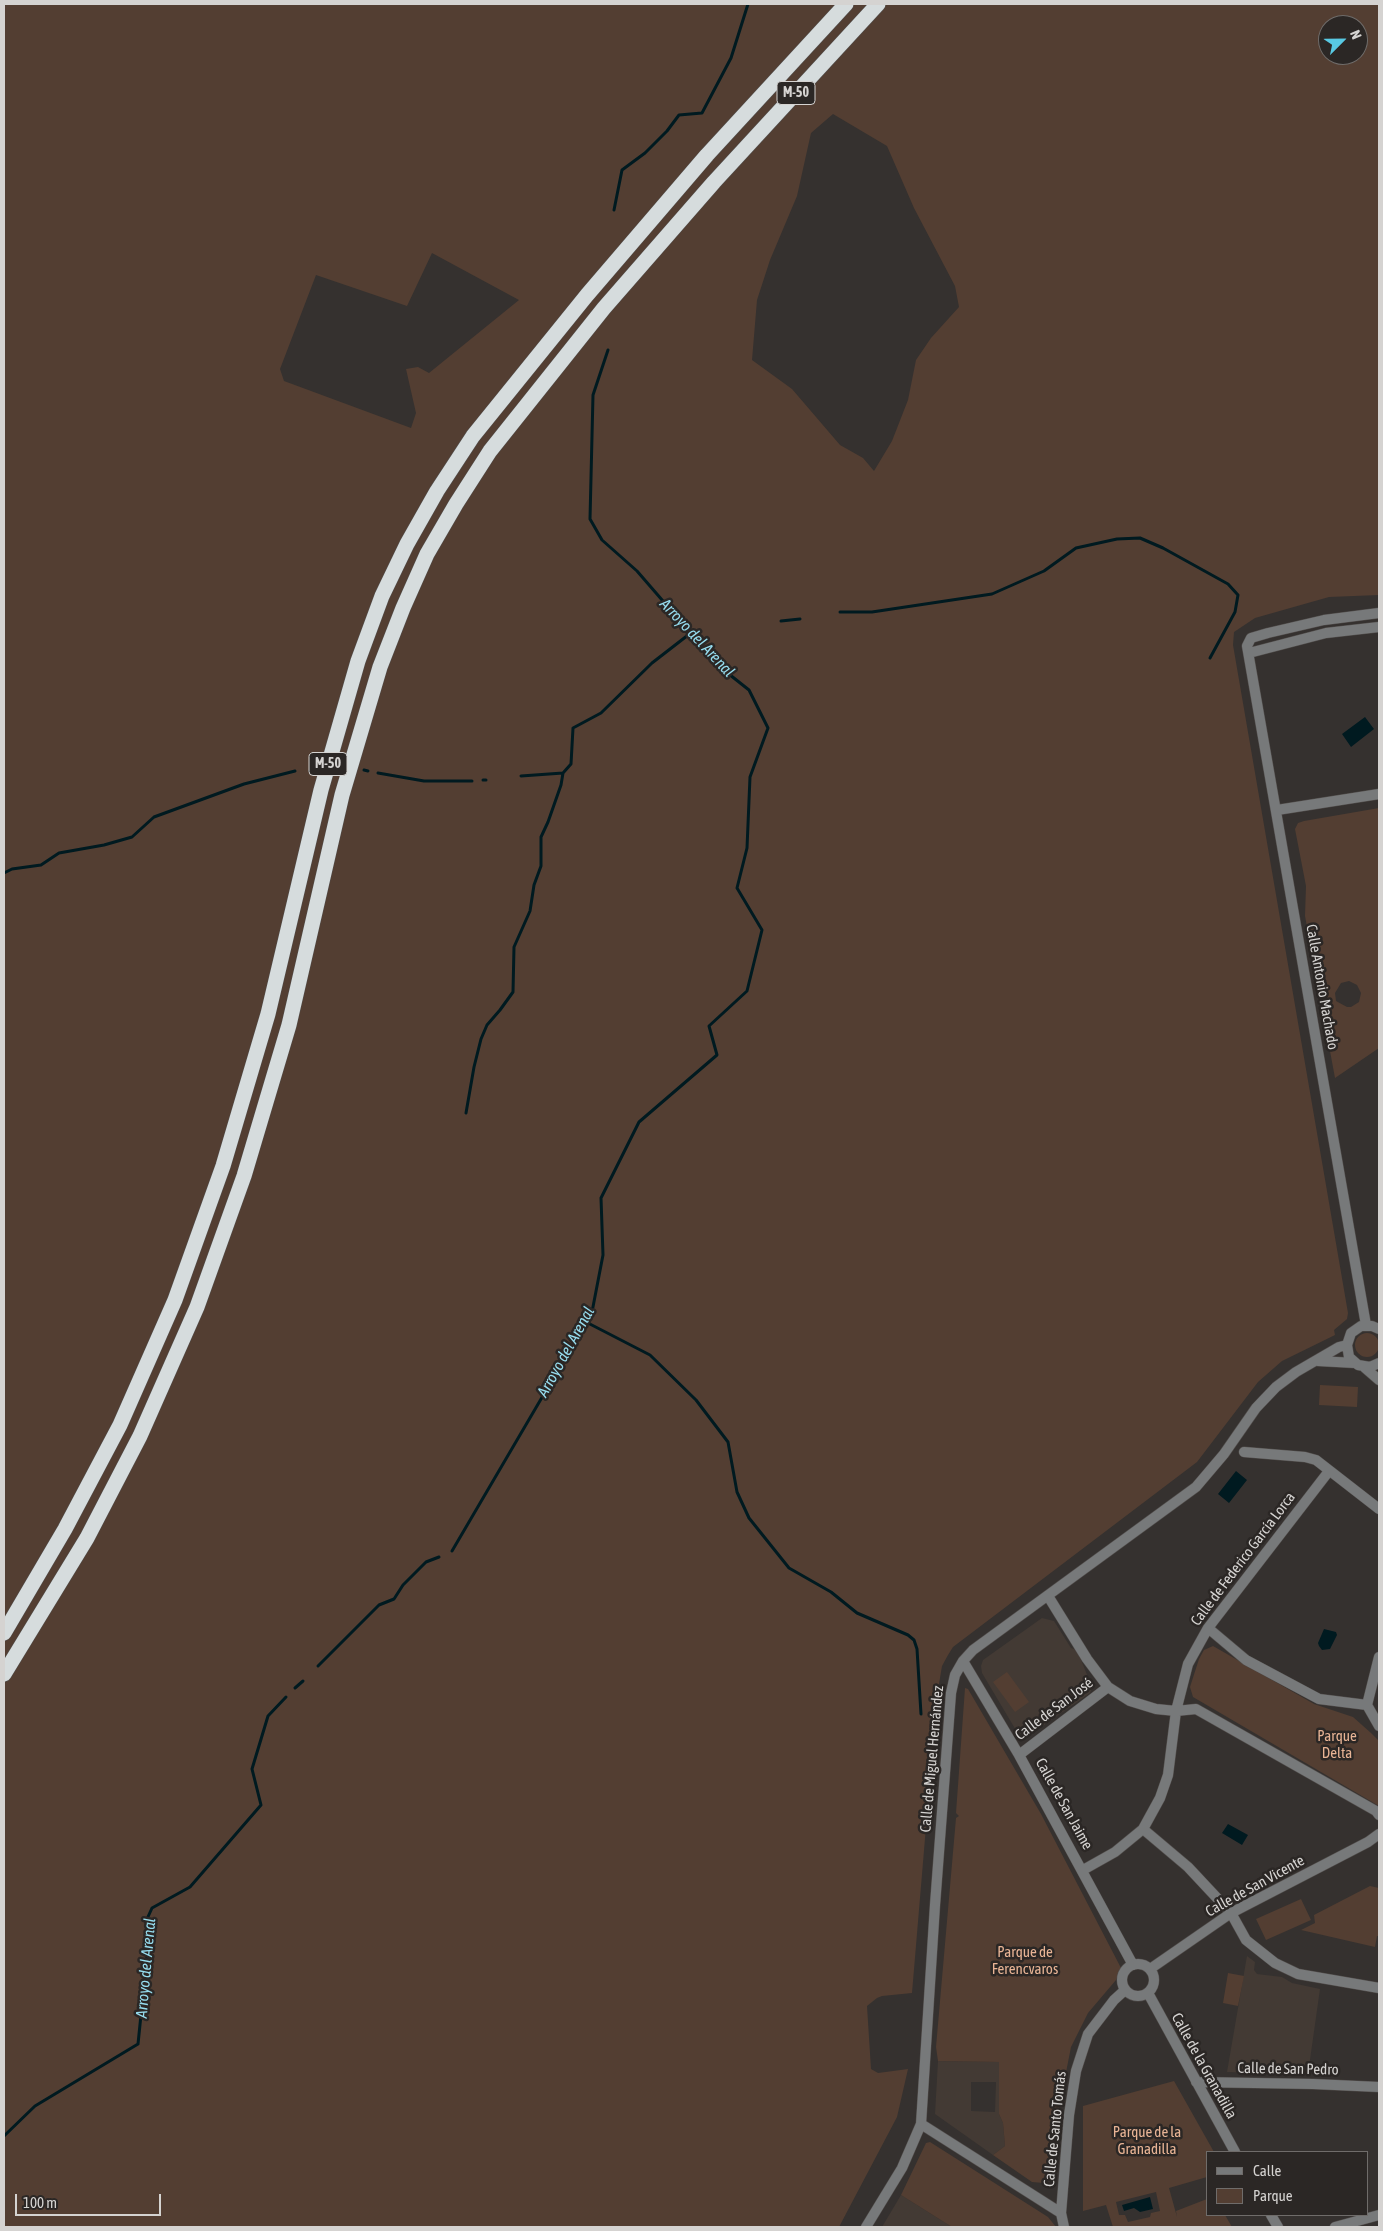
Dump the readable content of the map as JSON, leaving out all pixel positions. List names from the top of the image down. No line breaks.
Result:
{"streets":{"highway":["M-50"],"street":["Calle Antonio Machado","Calle de Federico García Lorca","Calle de San José","Calle de Miguel Hernández","Calle de San Jaime","Calle de San Vicente","Calle de la Granadilla","Calle de San Pedro","Calle de Santo Tomás"]},"crossings":[["Calle de Federico García Lorca","Calle de San Jaime"],["Calle de San José","Calle de San Jaime"],["Calle de Miguel Hernández","Calle de San Jaime"],["Calle de San Jaime","Calle de San Vicente"],["Calle de San Jaime","Calle de la Granadilla"],["Calle de San Jaime","Calle de Santo Tomás"],["Calle de San Vicente","Calle de la Granadilla"],["Calle de San Vicente","Calle de Santo Tomás"],["Calle de la Granadilla","Calle de San Pedro"],["Calle de la Granadilla","Calle de Santo Tomás"]],"water":["Arroyo del Arenal"],"parks":["Parque Delta","Parque de Ferencvaros","Parque de la Granadilla"],"legend":["Calle","Parque"],"scale_bar":"100 m","north":"top right"}
